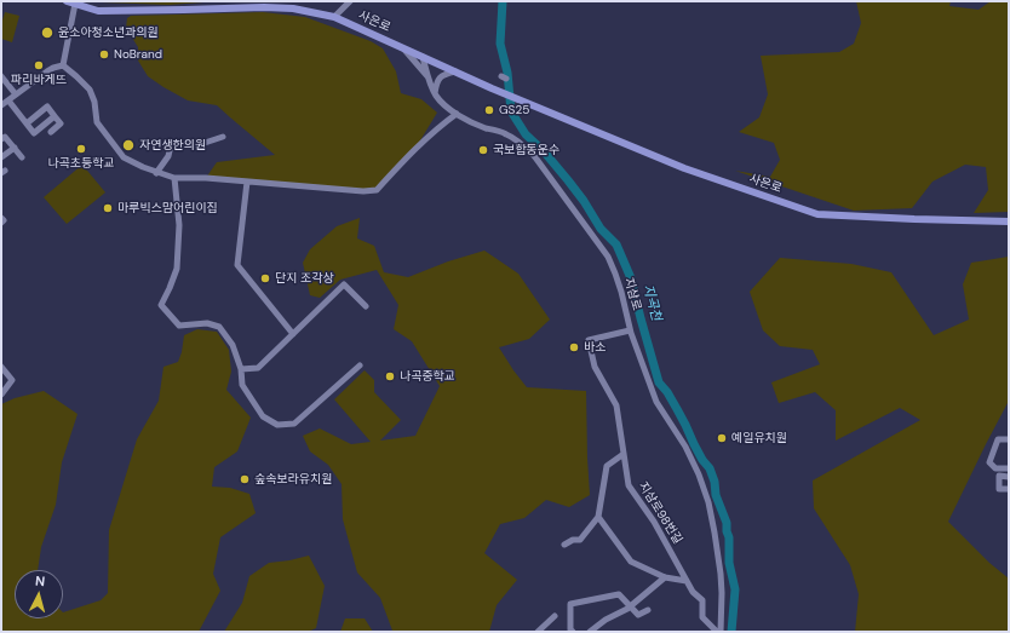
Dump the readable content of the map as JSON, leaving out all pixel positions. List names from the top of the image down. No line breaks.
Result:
{"streets":{"main road":["사은로"],"street":["지삼로","지삼로98번길"]},"crossings":[["사은로","지삼로"],["지삼로","지삼로98번길"]],"water":["지곡천"],"places":["윤소아청소년과의원","NoBrand","파리바게뜨","GS25","자연생한의원","나곡초등학교","국보합동운수","마루빅스맘어린이집","단지 조각상","바소","나곡중학교","예일유치원","숲속보라유치원"],"north":"top"}
